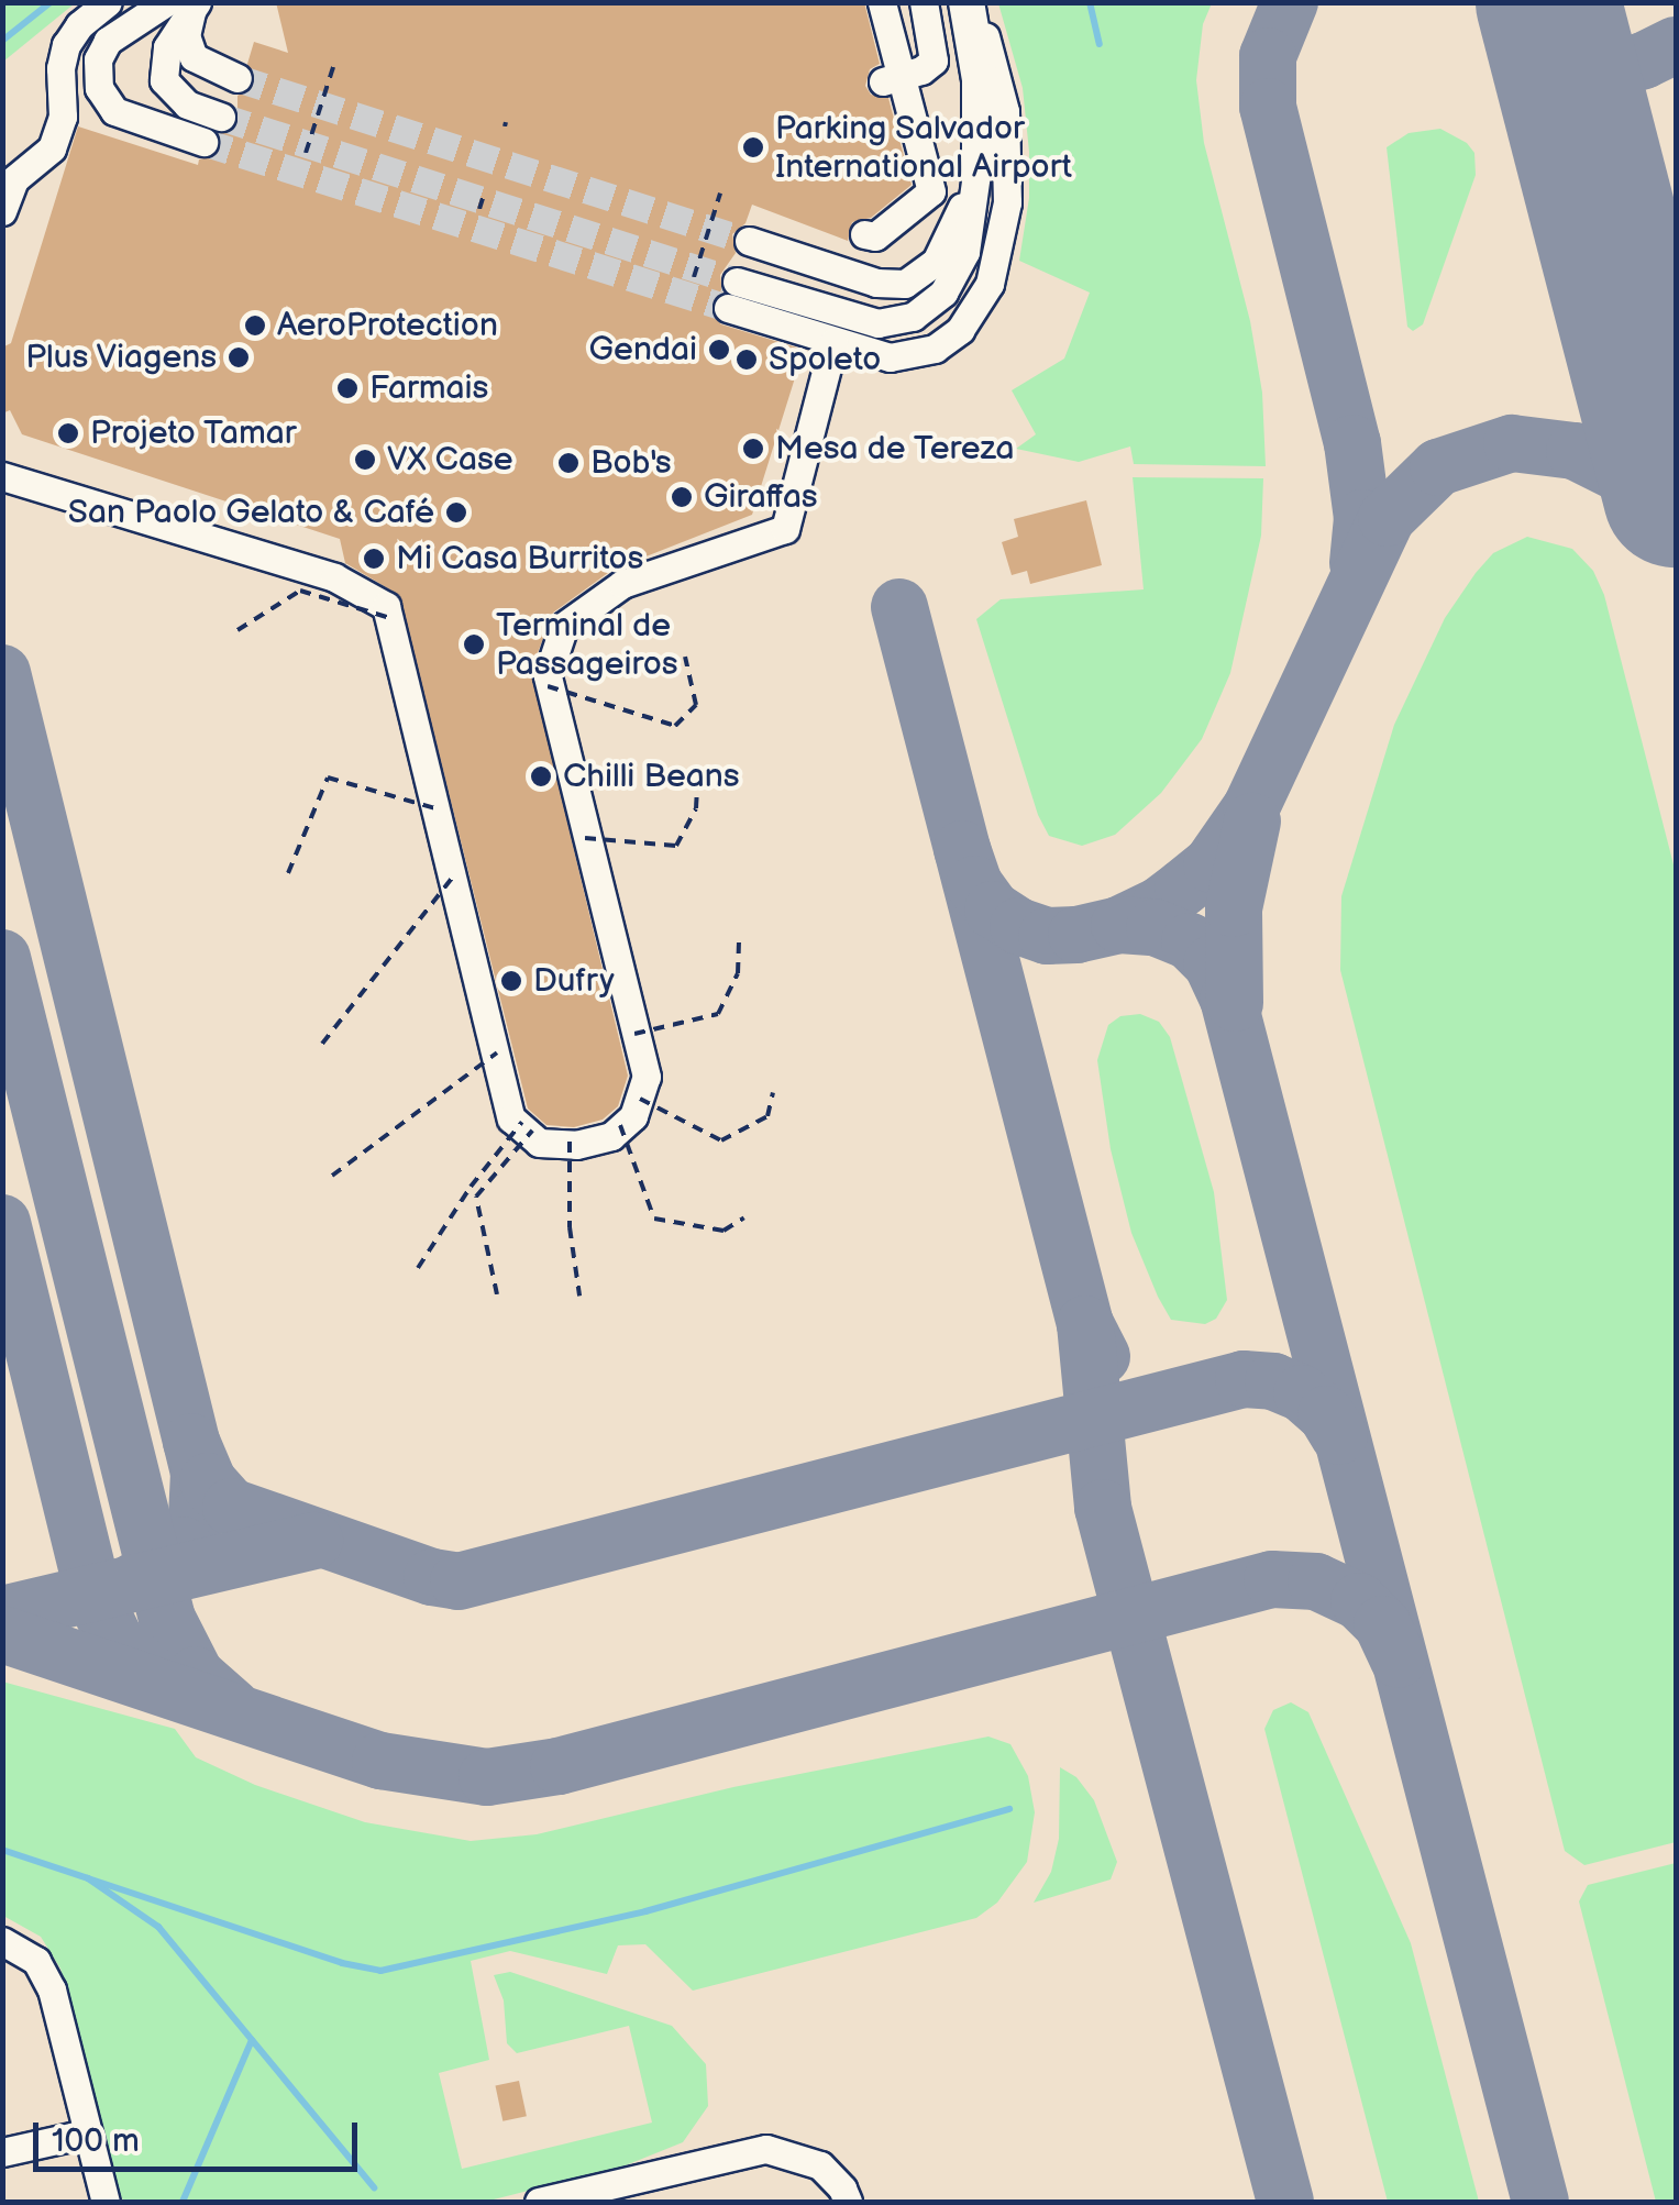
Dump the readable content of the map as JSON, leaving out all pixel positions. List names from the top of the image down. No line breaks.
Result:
{"places":["Parking Salvador International Airport","AeroProtection","Gendai","Plus Viagens","Spoleto","Farmais","Projeto Tamar","Mesa de Tereza","VX Case","Bob's","Giraffas","San Paolo Gelato & Café","Mi Casa Burritos","Terminal de Passageiros","Chilli Beans","Dufry"],"scale_bar":"100 m"}
